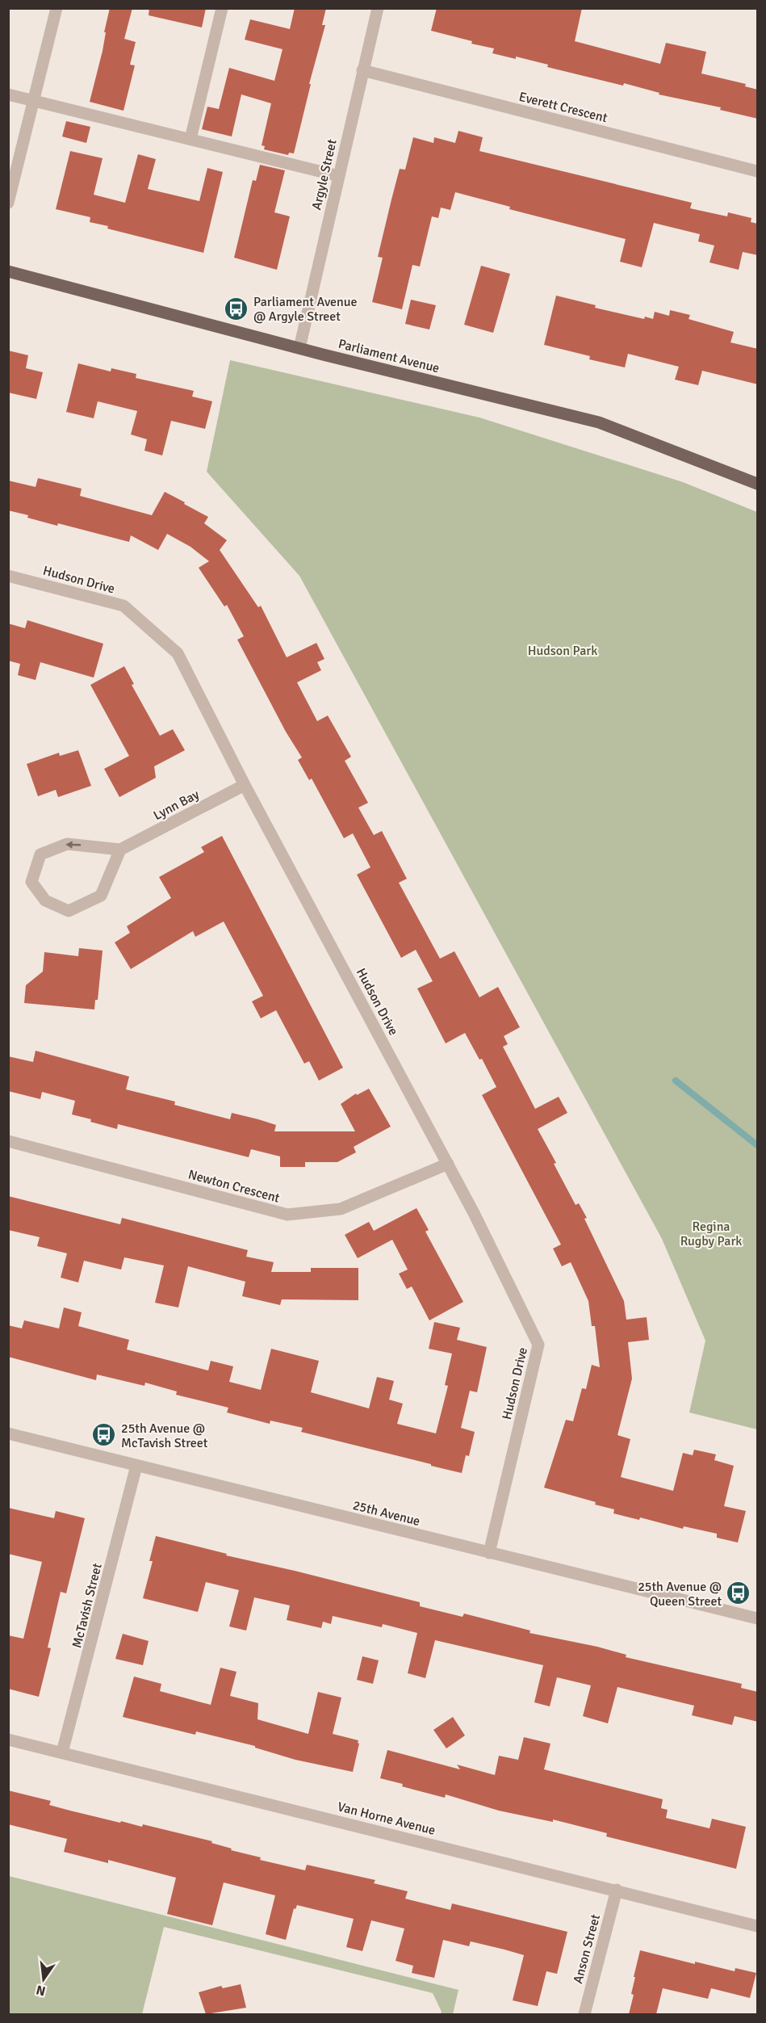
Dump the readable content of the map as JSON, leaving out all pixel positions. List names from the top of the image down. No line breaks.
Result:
{"streets":{"main road":["Parliament Avenue"],"street":["Everett Crescent","Argyle Street","Hudson Drive","Lynn Bay","Newton Crescent","25th Avenue","McTavish Street","Van Horne Avenue","Anson Street"]},"crossings":[["Everett Crescent","Argyle Street"],["Argyle Street","Parliament Avenue"],["Hudson Drive","Lynn Bay"],["Hudson Drive","Newton Crescent"],["Hudson Drive","25th Avenue"],["25th Avenue","McTavish Street"],["McTavish Street","Van Horne Avenue"],["Van Horne Avenue","Anson Street"]],"parks":["Hudson Park","Regina Rugby Park"],"places":{"bus stop":["Parliament Avenue @ Argyle Street","25th Avenue @ McTavish Street","25th Avenue @ Queen Street"]},"north":"bottom"}
